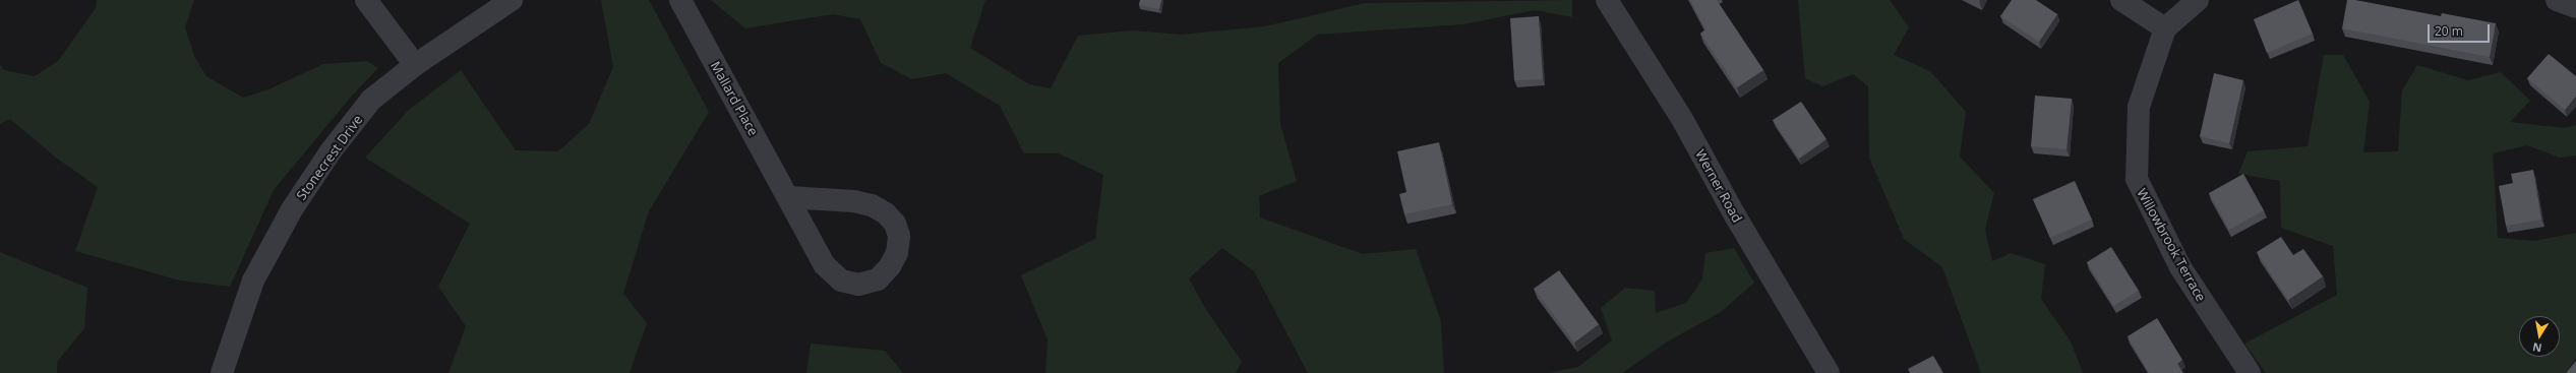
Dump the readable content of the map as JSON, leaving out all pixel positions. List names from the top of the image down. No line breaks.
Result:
{"streets":{"street":["Mallard Place","Stonecrest Drive","Werner Road","Willowbrook Terrace"]},"scale_bar":"20 m","north":"bottom"}
